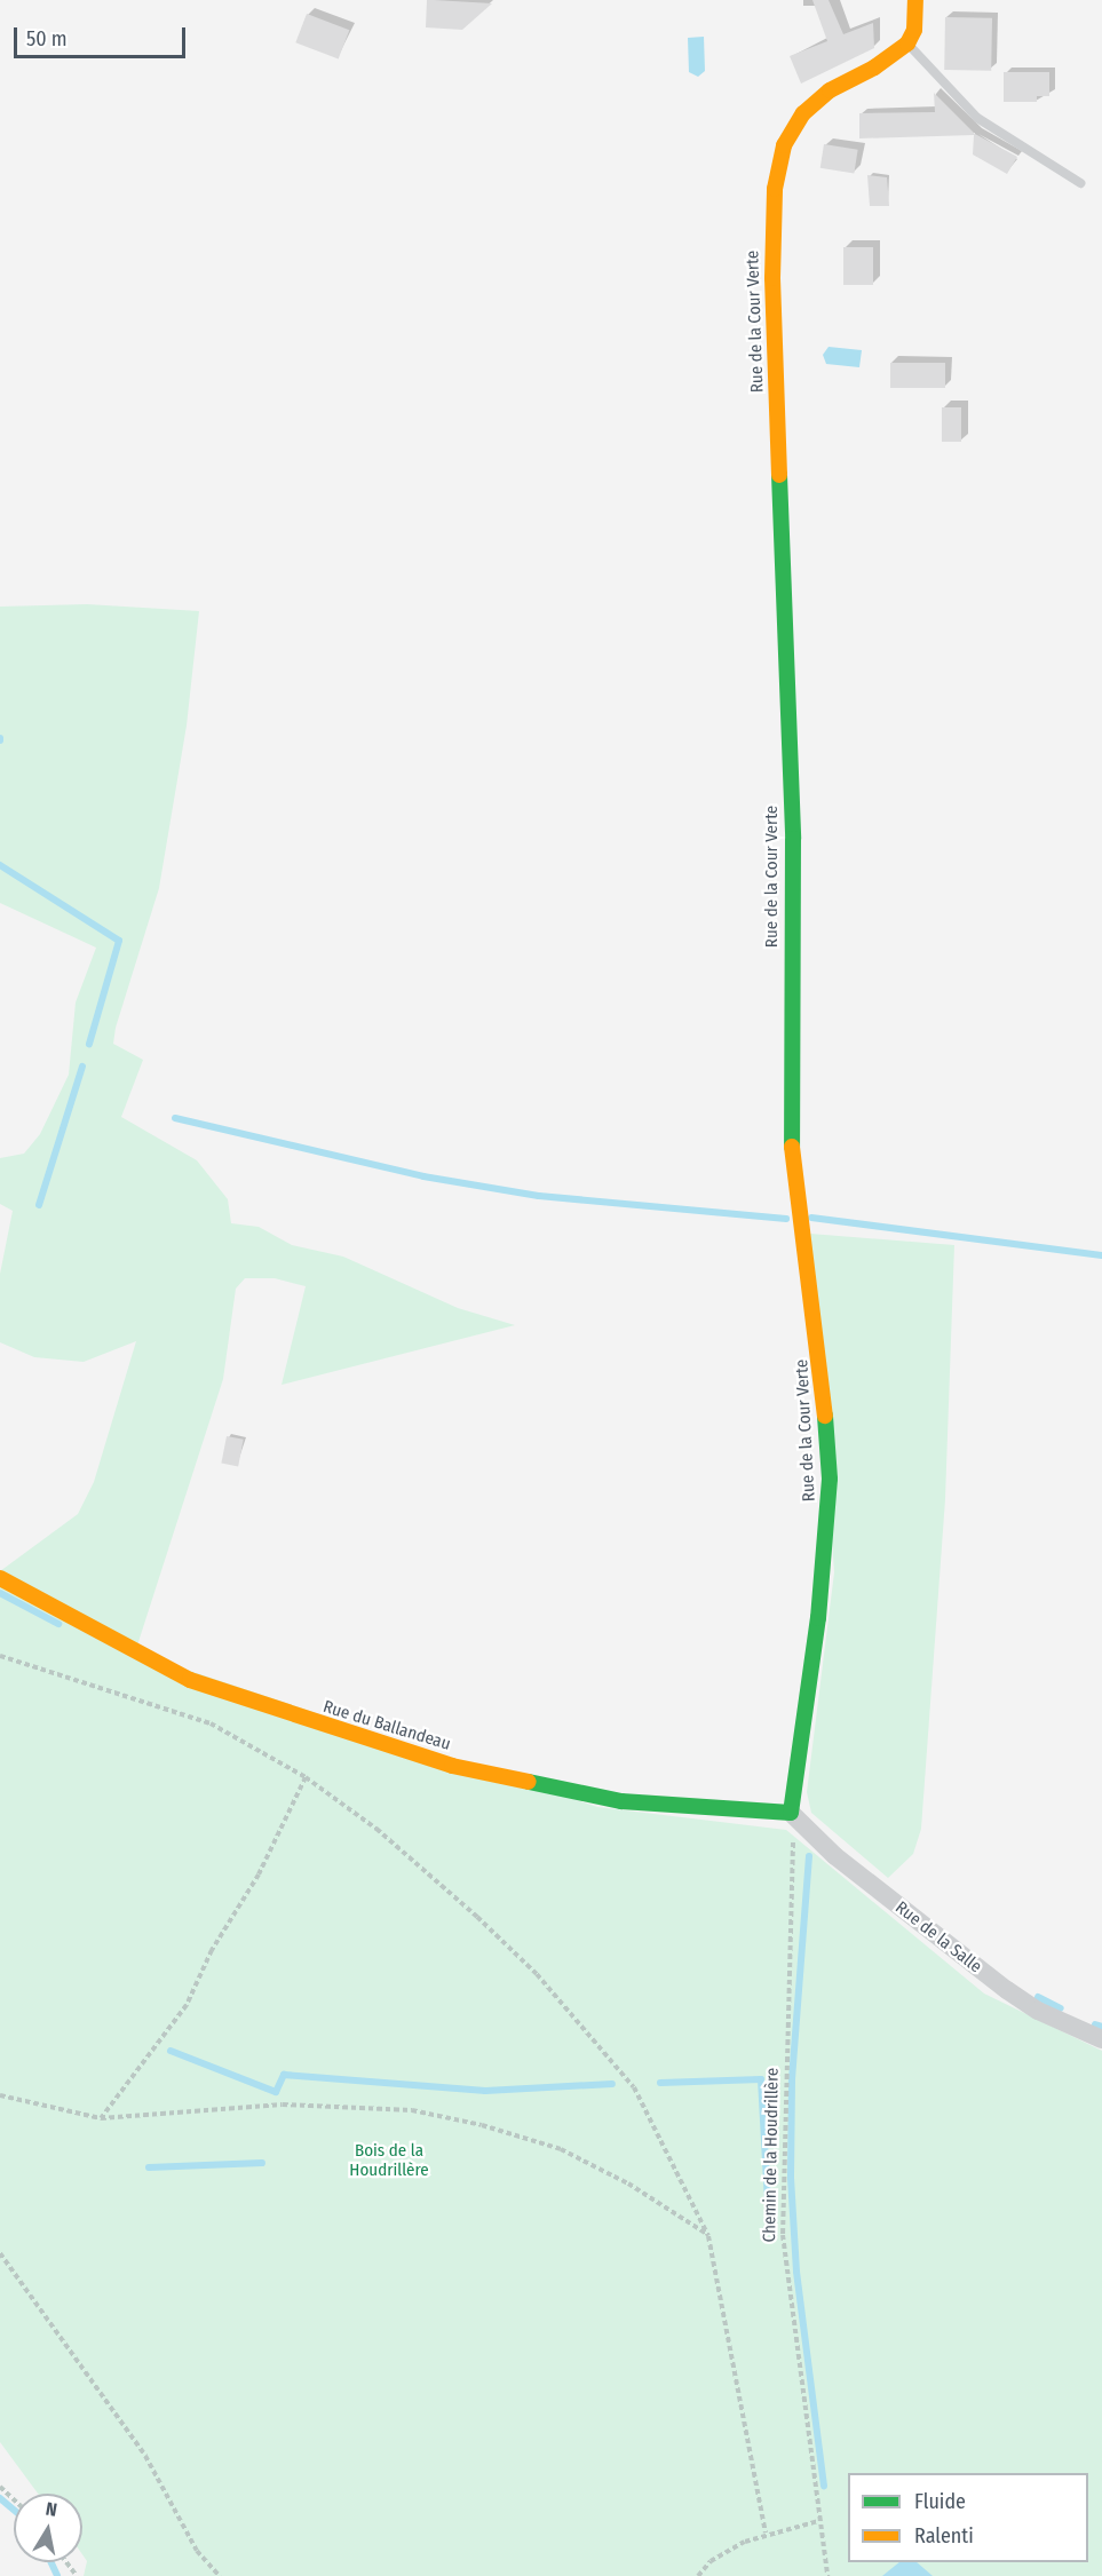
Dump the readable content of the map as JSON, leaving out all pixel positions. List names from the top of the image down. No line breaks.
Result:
{"streets":{"street":["Rue de la Cour Verte","Rue du Ballandeau","Rue de la Salle"],"path":["Chemin de la Houdrillère"]},"crossings":[["Rue de la Cour Verte","Rue du Ballandeau"],["Rue de la Cour Verte","Rue de la Salle"],["Rue de la Cour Verte","Chemin de la Houdrillère"],["Rue du Ballandeau","Rue de la Salle"],["Rue du Ballandeau","Chemin de la Houdrillère"],["Rue de la Salle","Chemin de la Houdrillère"]],"parks":["Bois de la Houdrillère"],"legend":["Fluide","Ralenti"],"scale_bar":"50 m","north":"top"}
